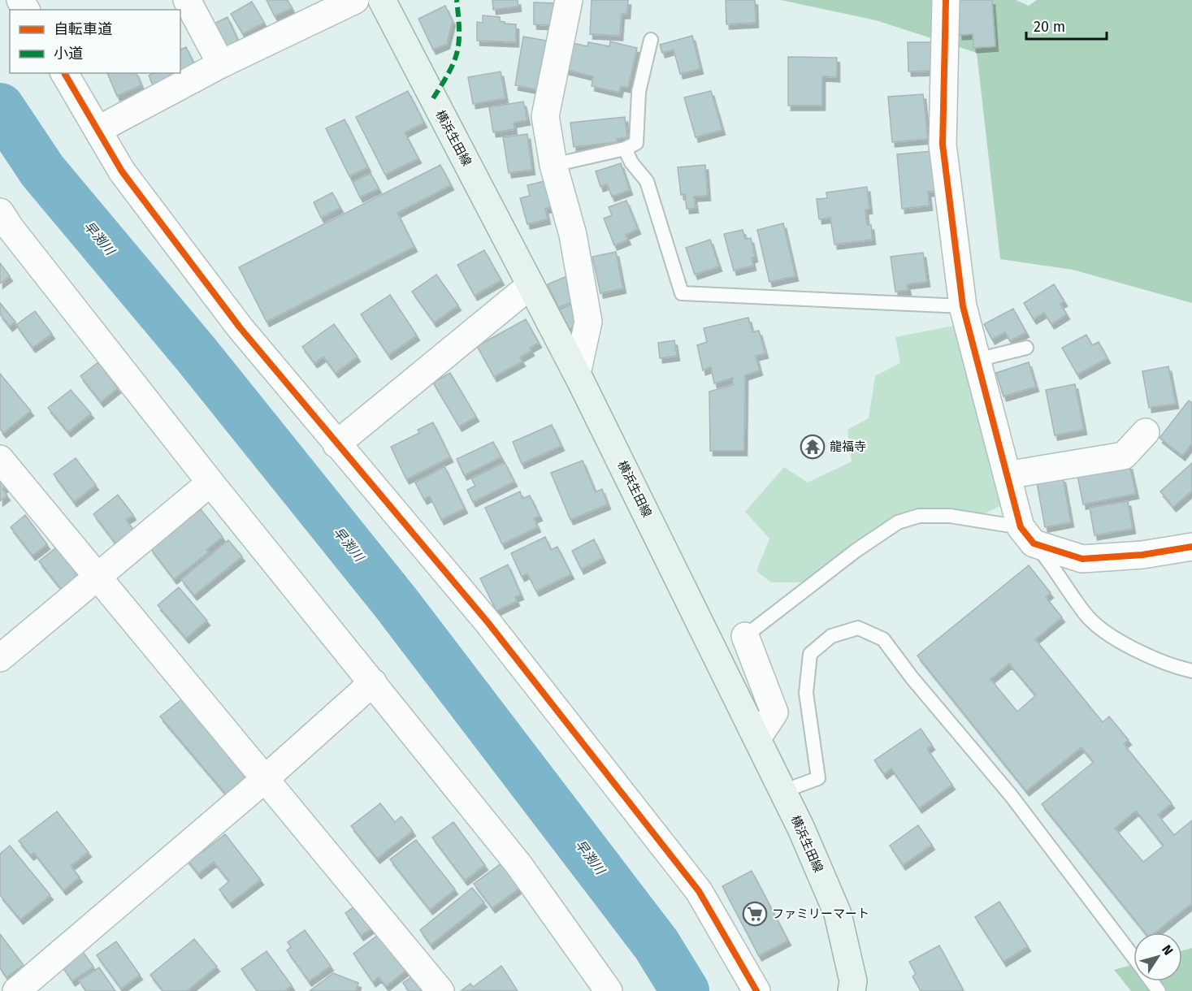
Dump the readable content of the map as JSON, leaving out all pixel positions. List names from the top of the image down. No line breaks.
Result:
{"streets":{"main road":["横浜生田線"]},"water":["早渕川"],"places":{"temple":["龍福寺"],"supermarket":["ファミリーマート"]},"legend":["自転車道","小道"],"scale_bar":"20 m","north":"top right"}
